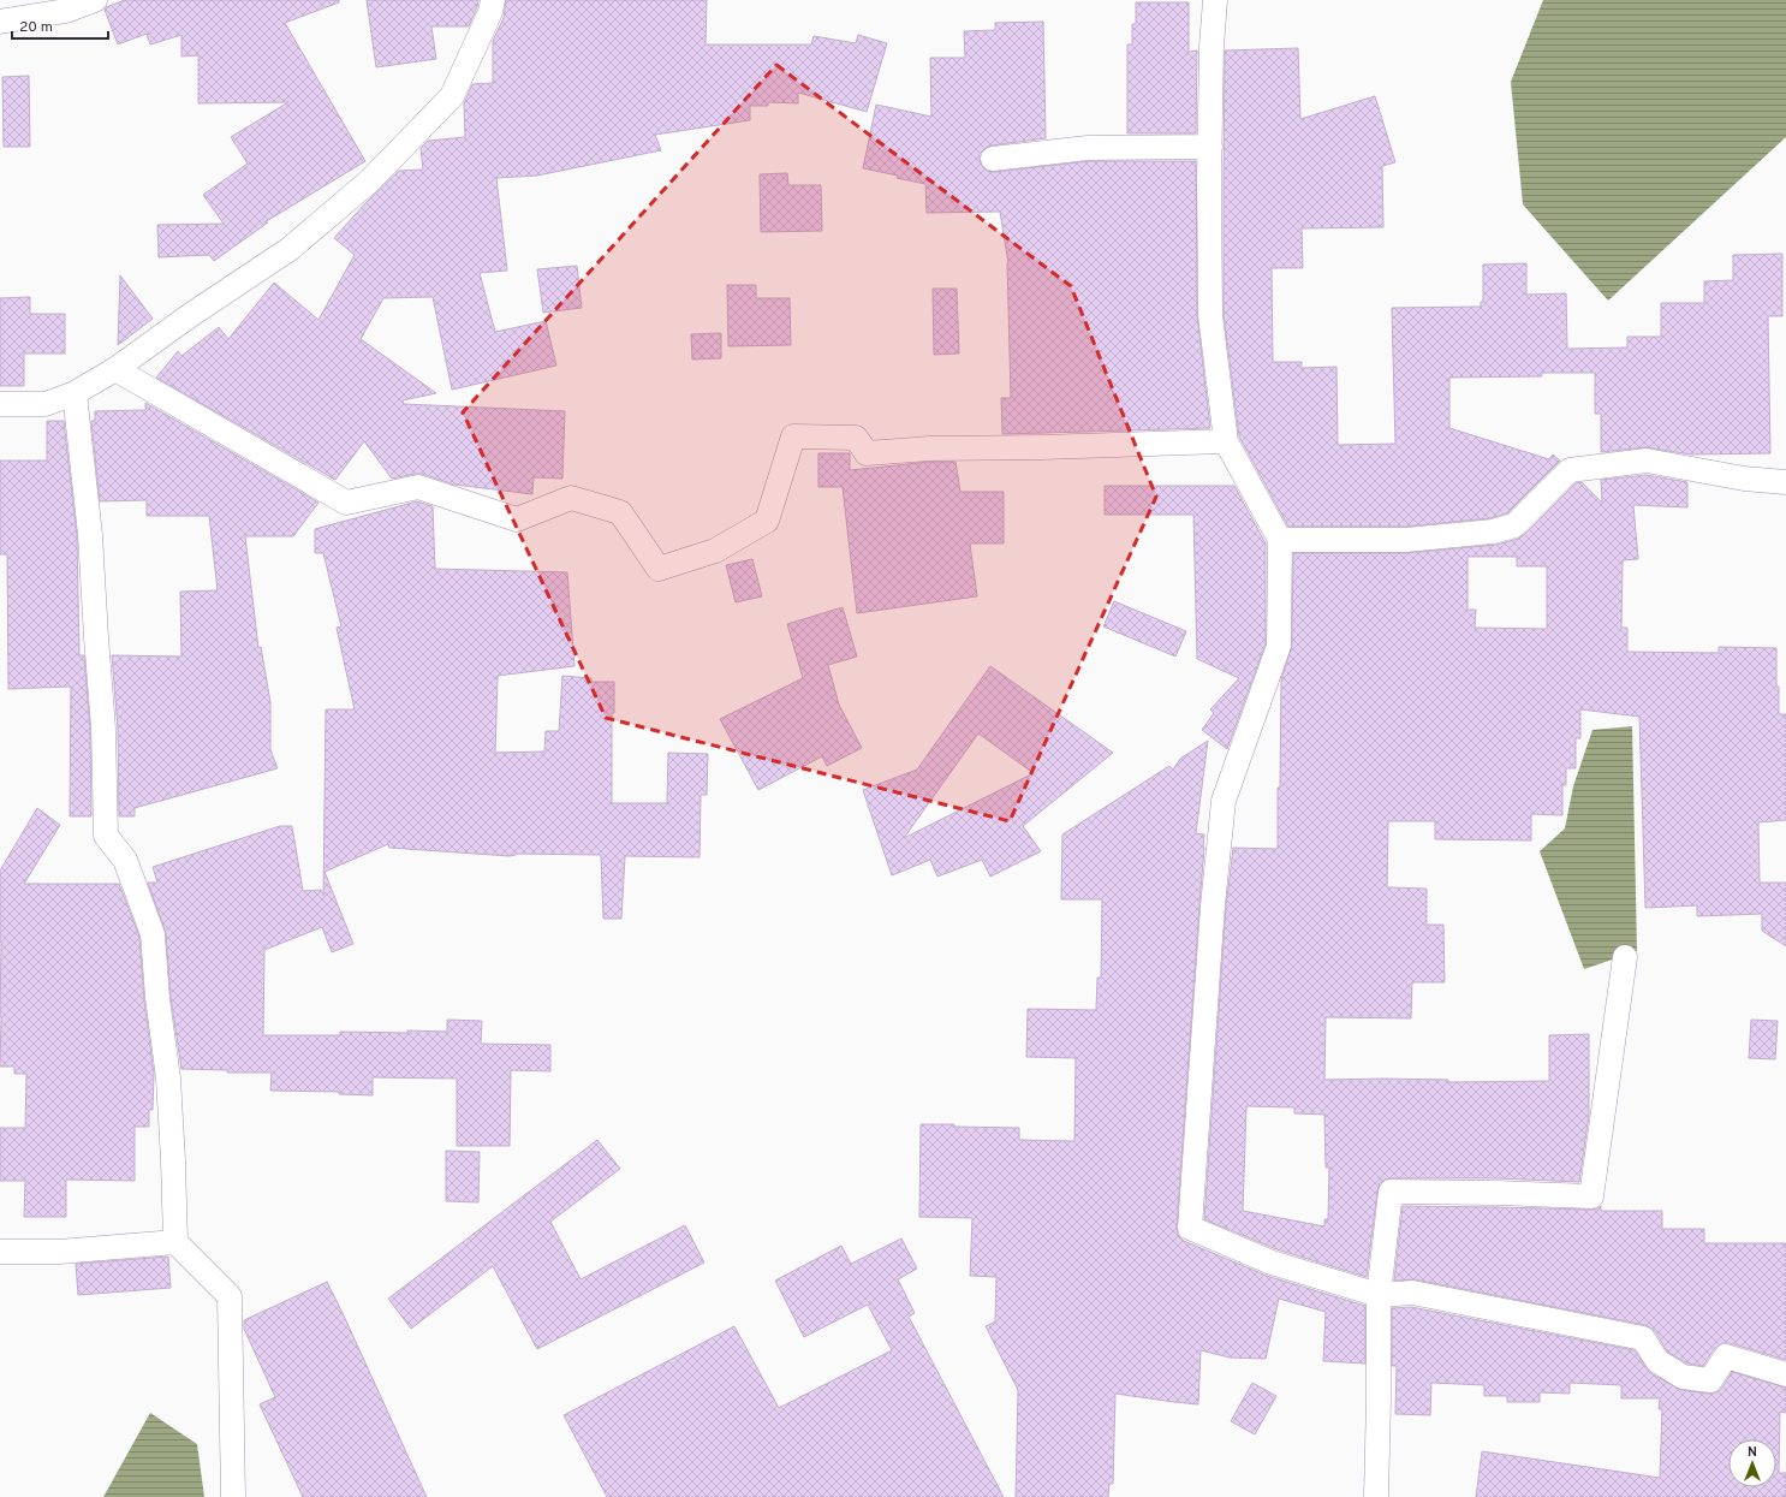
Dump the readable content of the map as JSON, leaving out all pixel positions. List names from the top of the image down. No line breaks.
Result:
{"scale_bar":"20 m","north":"top"}
